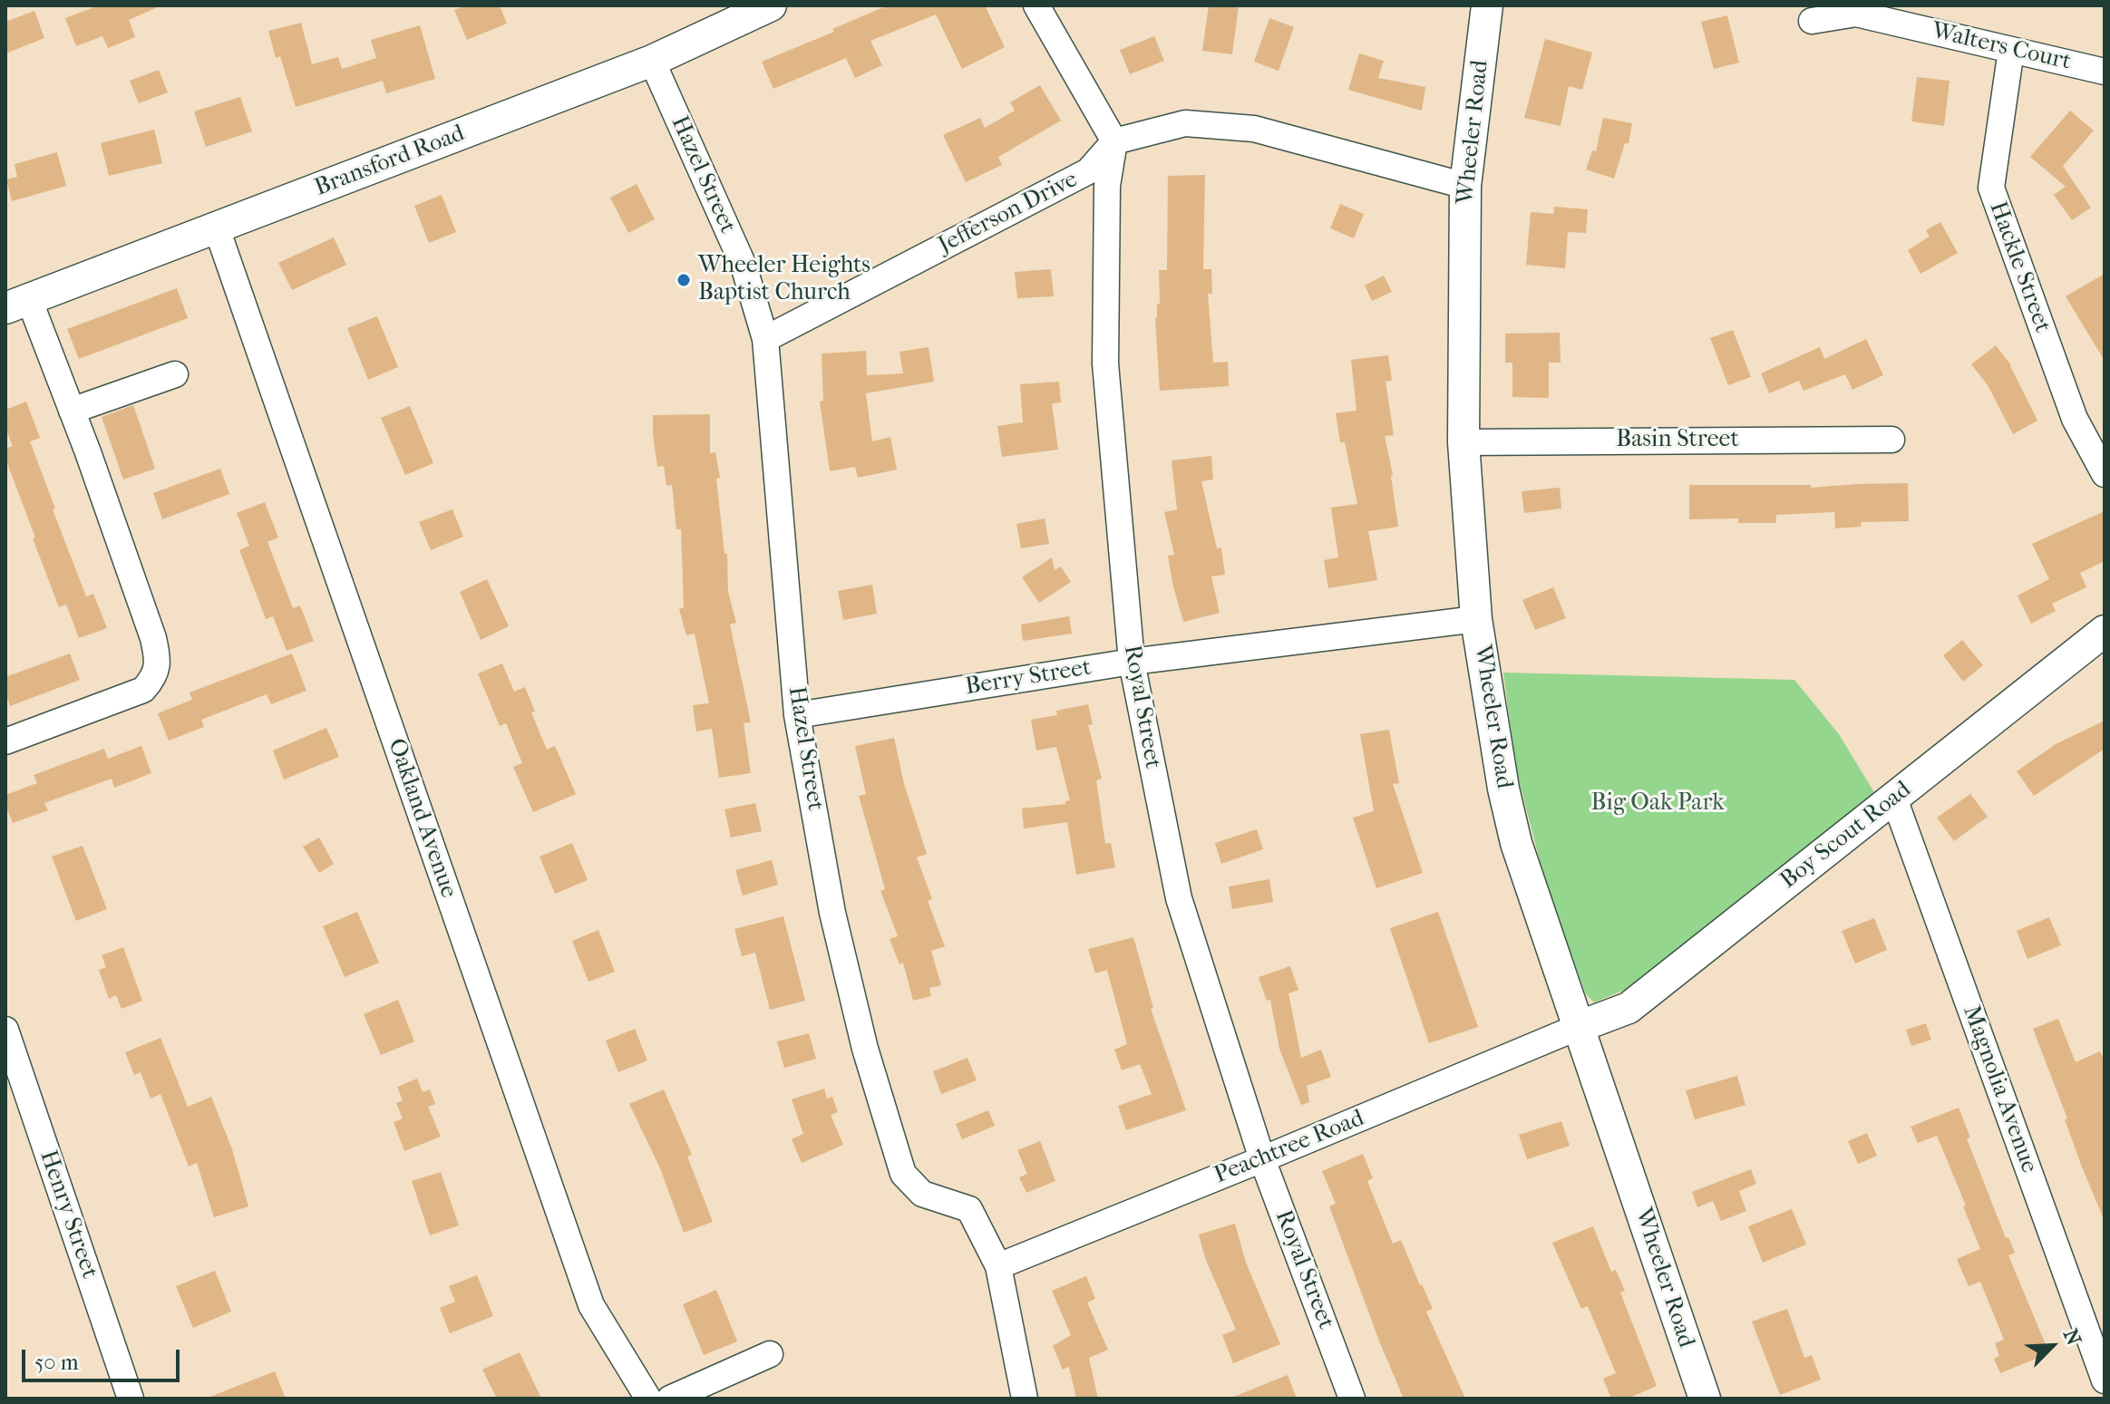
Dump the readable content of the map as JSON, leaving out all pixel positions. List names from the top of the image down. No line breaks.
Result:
{"streets":{"street":["Walters Court","Wheeler Road","Bransford Road","Hazel Street","Jefferson Drive","Hackle Street","Basin Street","Berry Street","Royal Street","Oakland Avenue","Boy Scout Road","Magnolia Avenue","Peachtree Road","Henry Street"]},"crossings":[["Walters Court","Hackle Street"],["Wheeler Road","Basin Street"],["Wheeler Road","Berry Street"],["Wheeler Road","Boy Scout Road"],["Wheeler Road","Peachtree Road"],["Bransford Road","Hazel Street"],["Bransford Road","Oakland Avenue"],["Hazel Street","Jefferson Drive"],["Hazel Street","Berry Street"],["Hazel Street","Peachtree Road"],["Jefferson Drive","Royal Street"],["Berry Street","Royal Street"],["Royal Street","Peachtree Road"],["Boy Scout Road","Magnolia Avenue"],["Boy Scout Road","Peachtree Road"]],"parks":["Big Oak Park"],"places":["Wheeler Heights Baptist Church"],"scale_bar":"50 m","north":"top right"}
